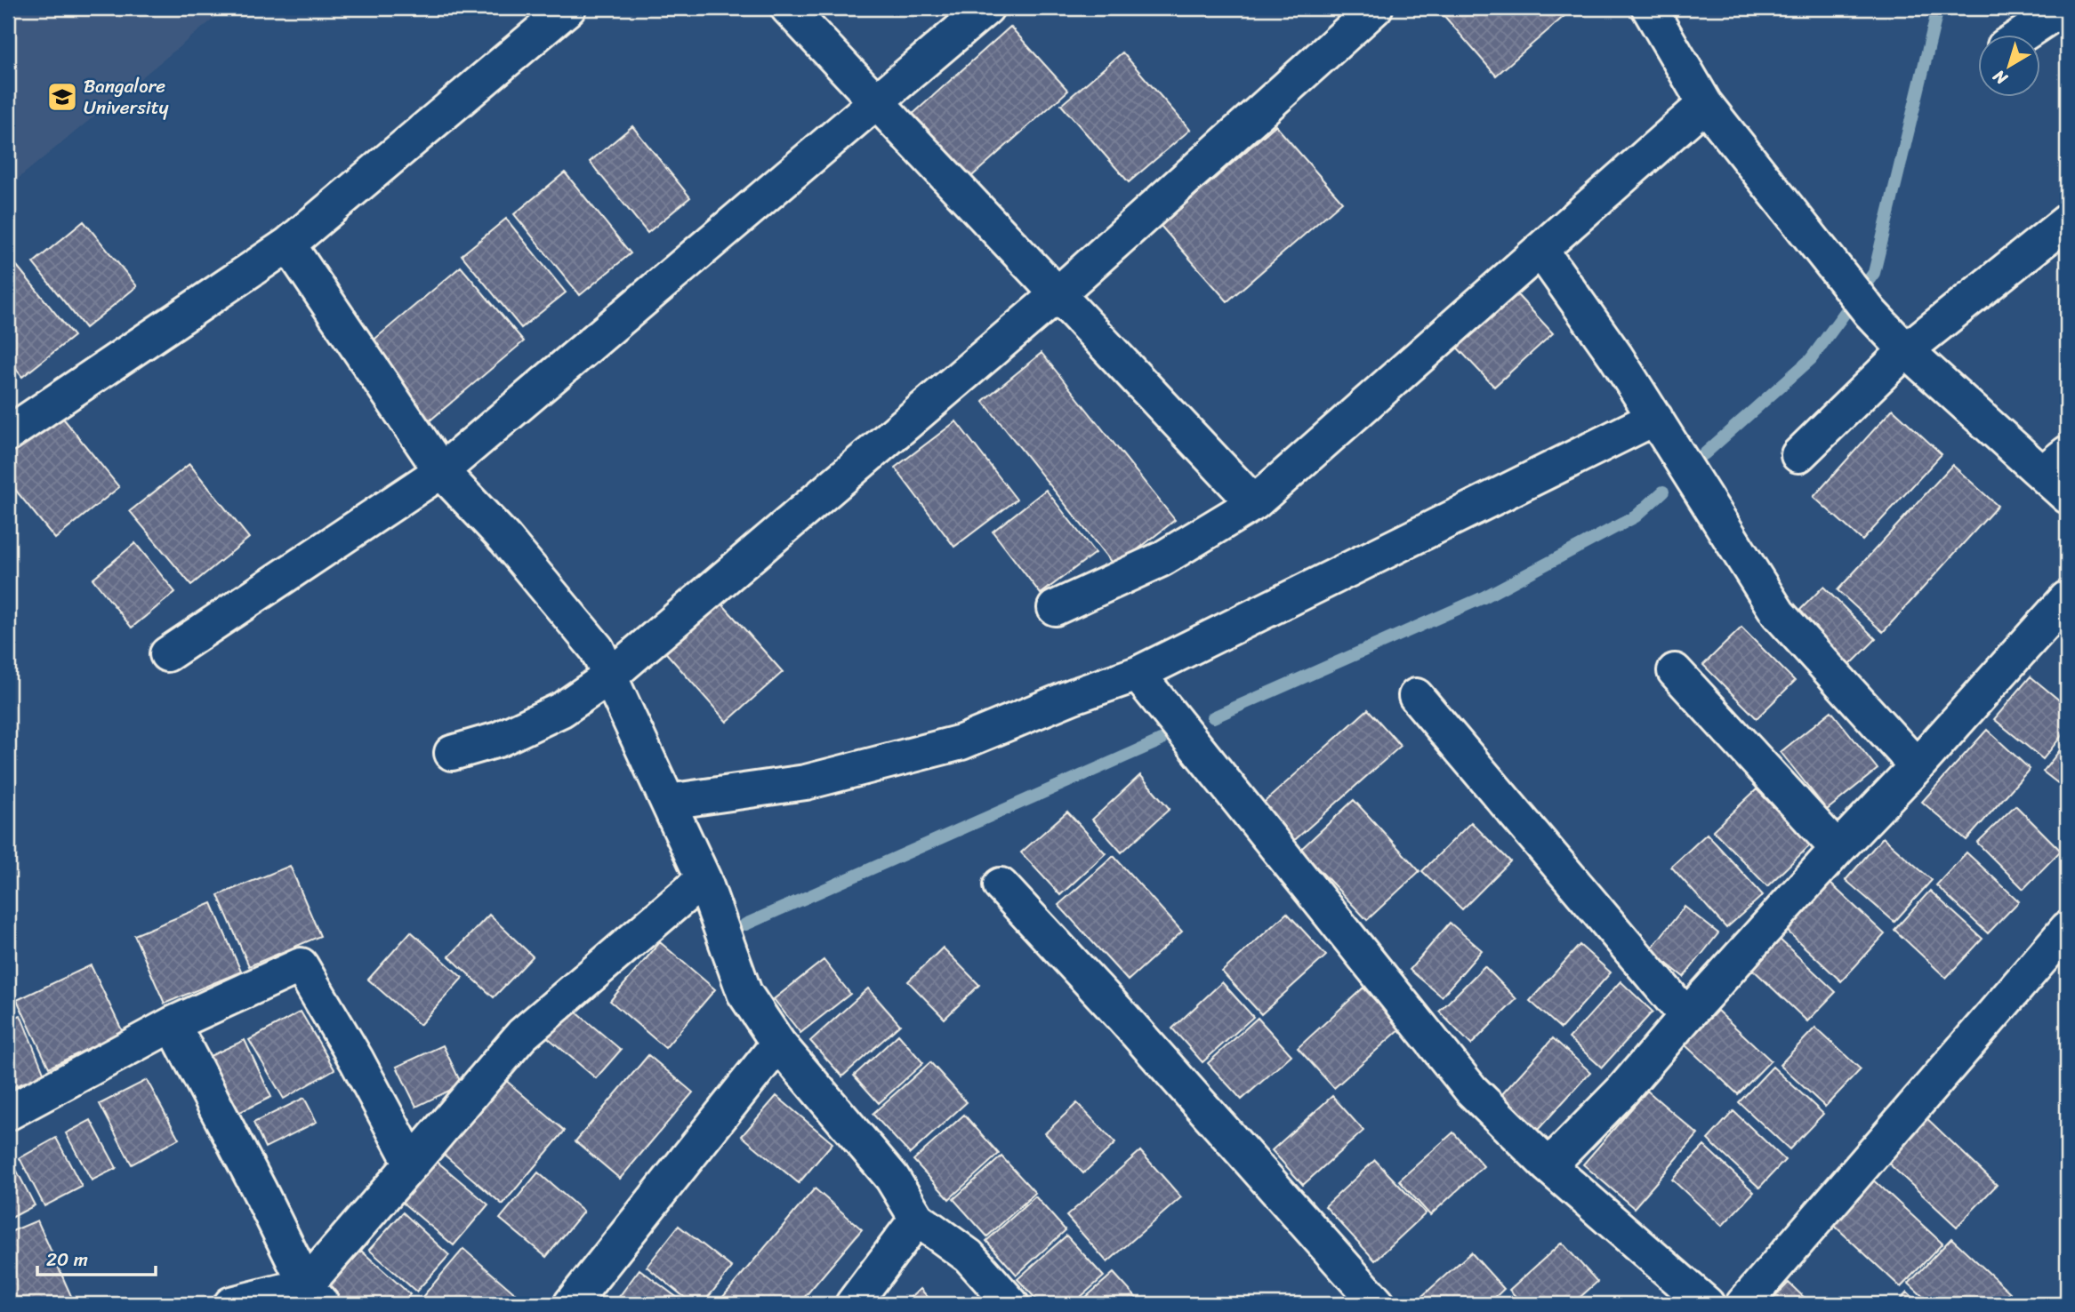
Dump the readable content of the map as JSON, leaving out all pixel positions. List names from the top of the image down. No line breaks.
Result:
{"places":{"school or university":["Bangalore University"]},"scale_bar":"20 m","north":"bottom left"}
